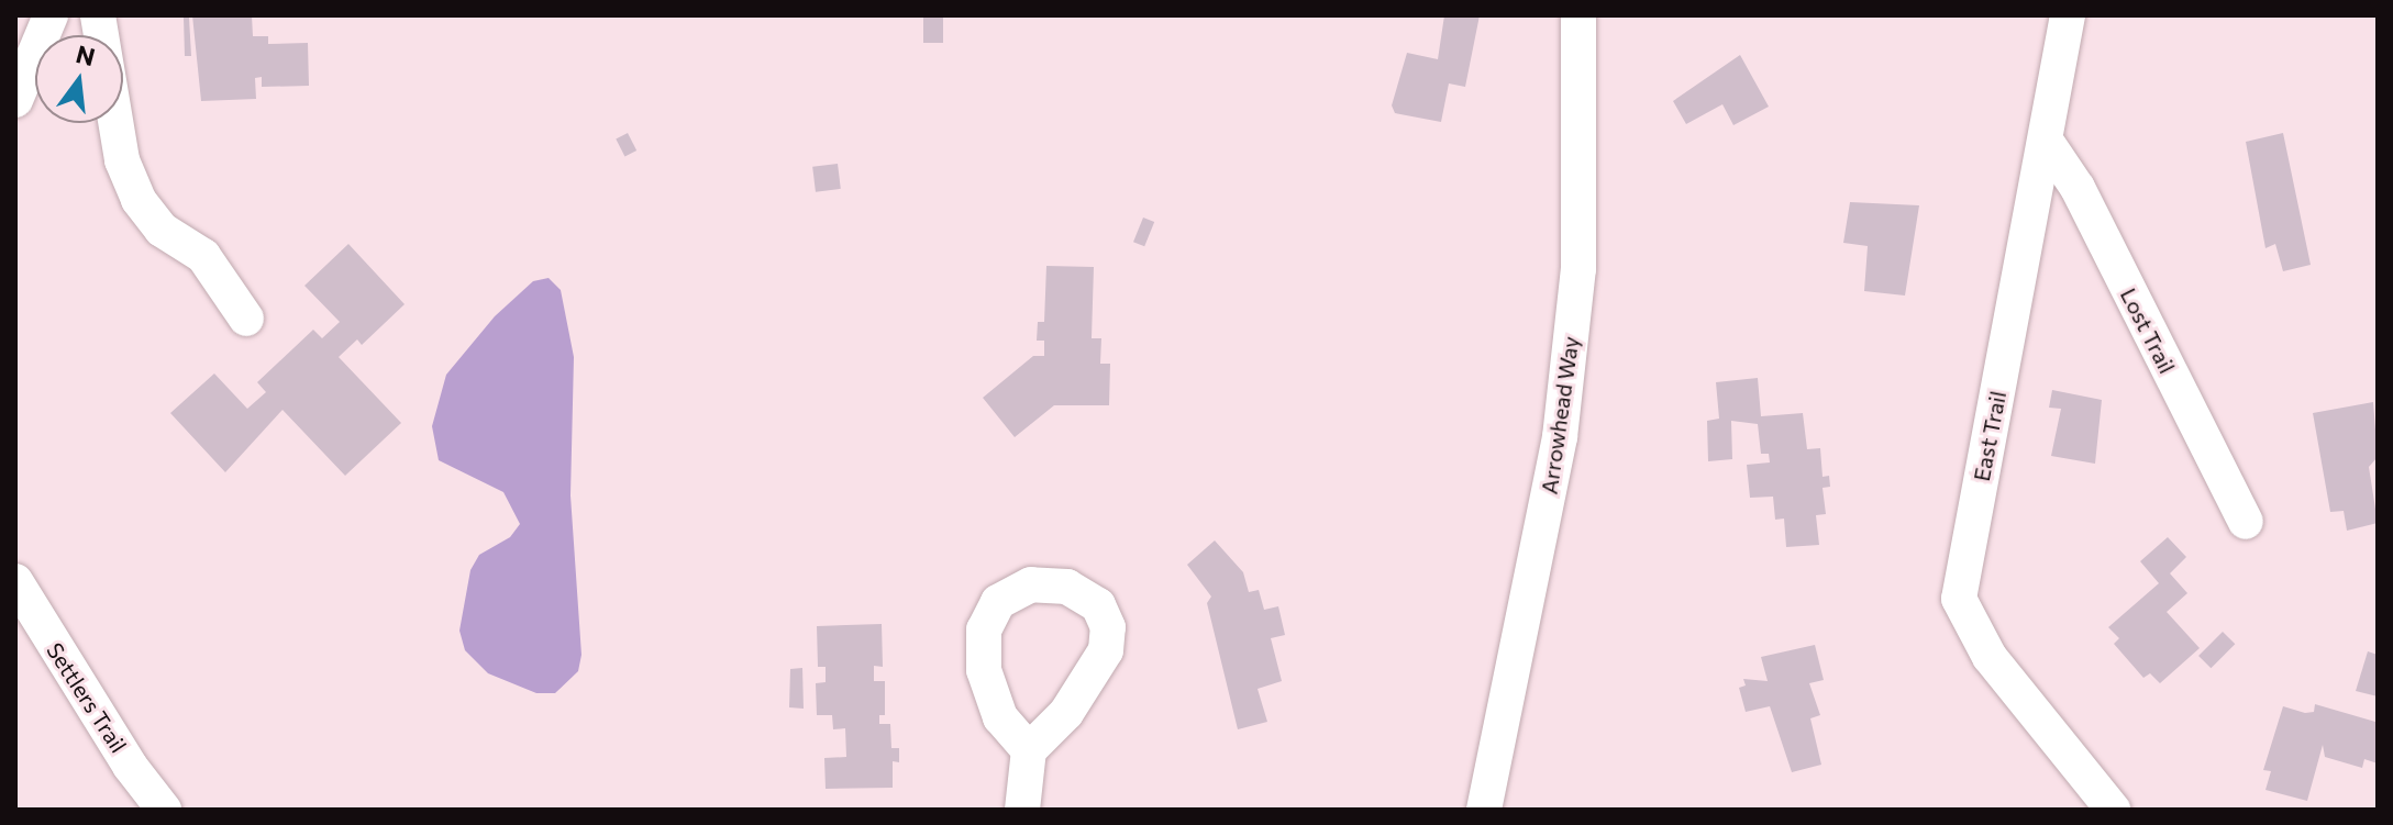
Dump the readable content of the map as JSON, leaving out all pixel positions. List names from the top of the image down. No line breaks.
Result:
{"streets":{"street":["Lost Trail","Arrowhead Way","East Trail","Settlers Trail"]},"crossings":[["Lost Trail","East Trail"]],"north":"top"}
